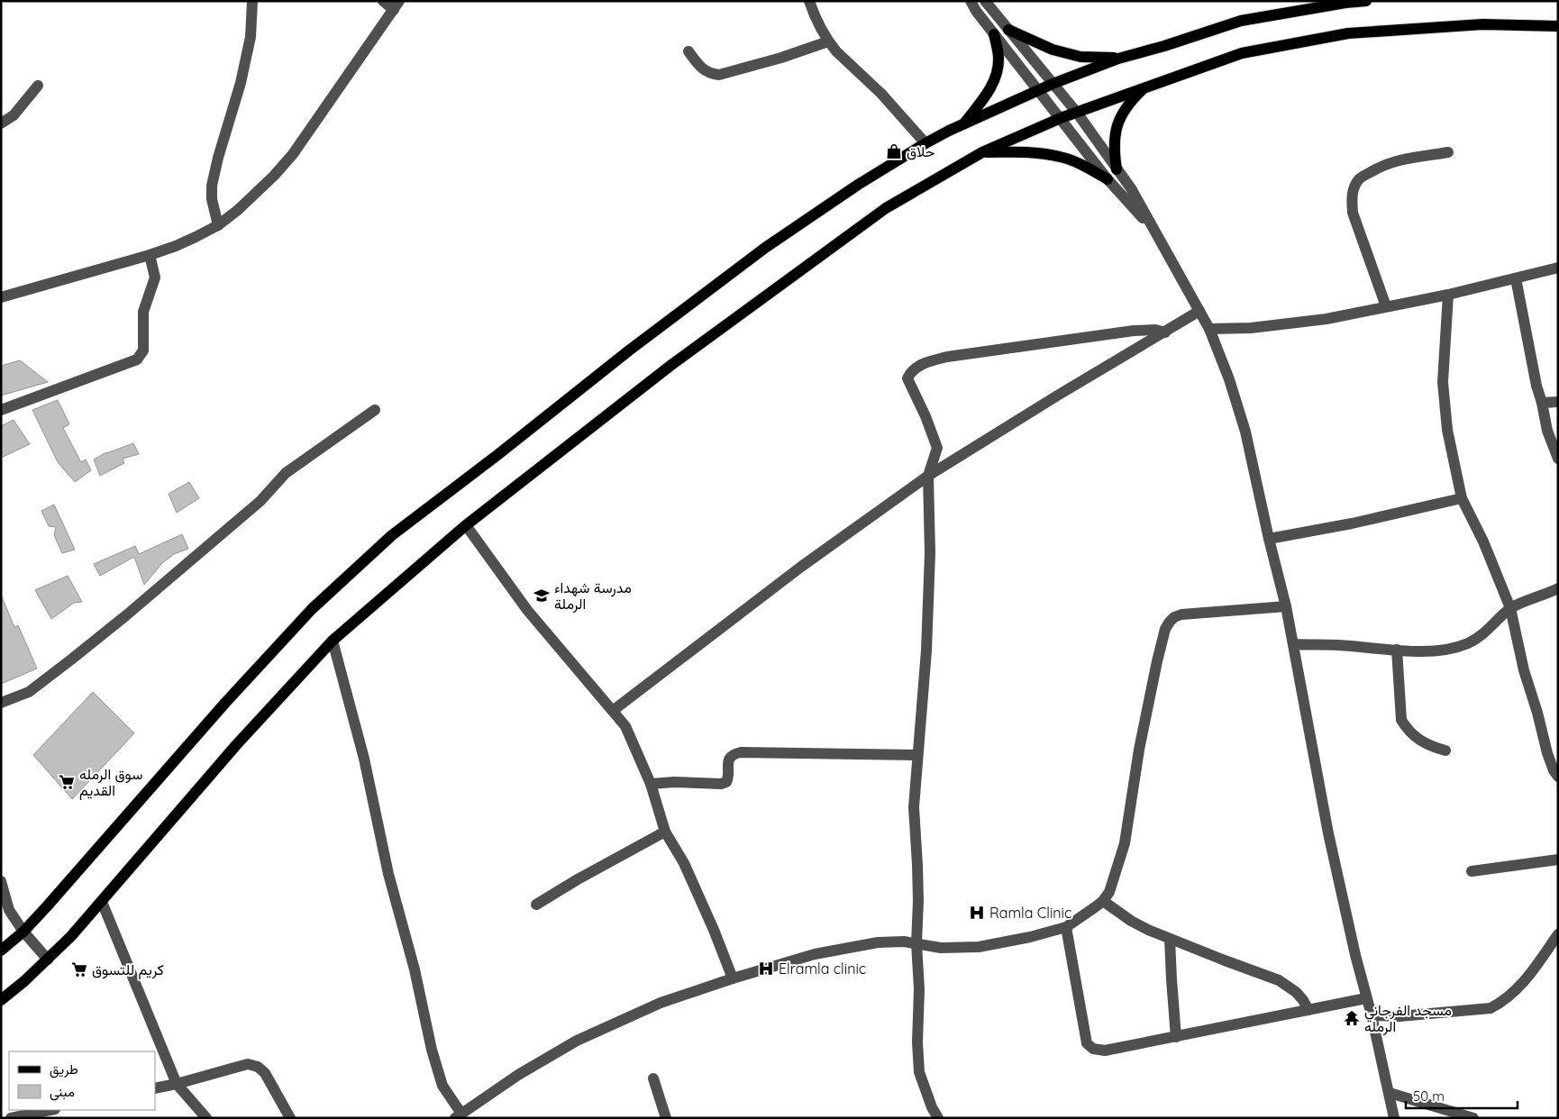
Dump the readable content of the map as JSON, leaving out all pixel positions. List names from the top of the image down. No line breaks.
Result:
{"places":{"shop":["حلاق"],"school or university":["مدرسة شهداء الرملة"],"supermarket":["سوق الرمله القديم","كريم للتسوق"],"hospital":["Ramla Clinic","Elramla clinic"],"temple":["مسجد الفرجاني الرمله"]},"legend":["طريق","مبنى"],"scale_bar":"50 m"}
